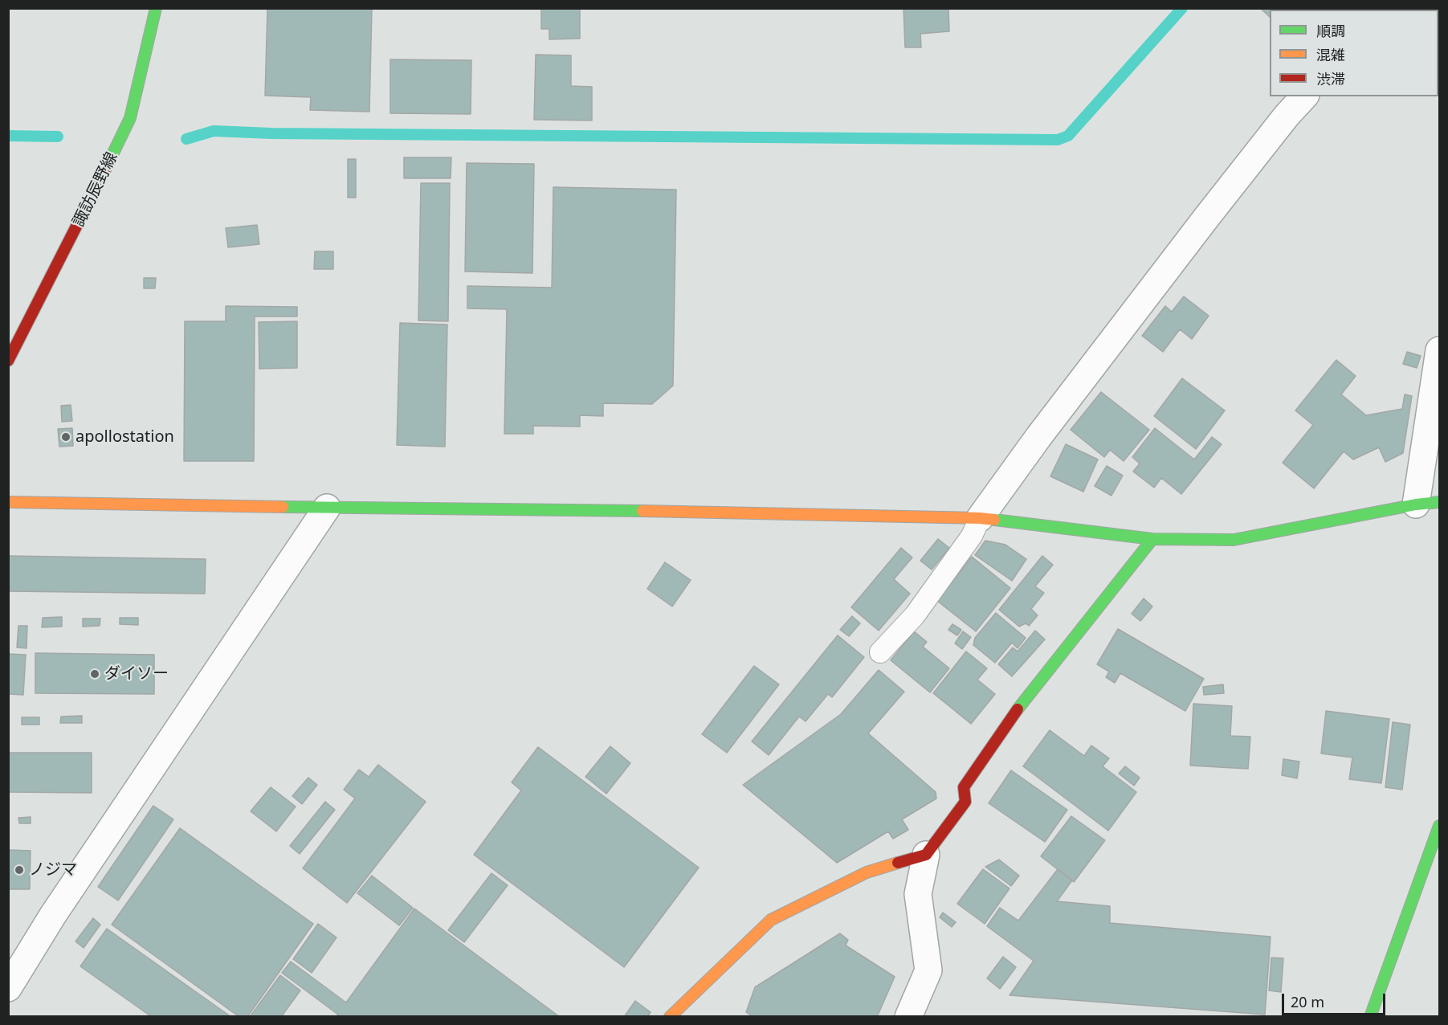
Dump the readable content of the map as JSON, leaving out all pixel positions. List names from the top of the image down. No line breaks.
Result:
{"streets":{"street":["諏訪辰野線"]},"places":["apollostation","ダイソー","ノジマ"],"legend":["順調","混雑","渋滞"],"scale_bar":"20 m"}
